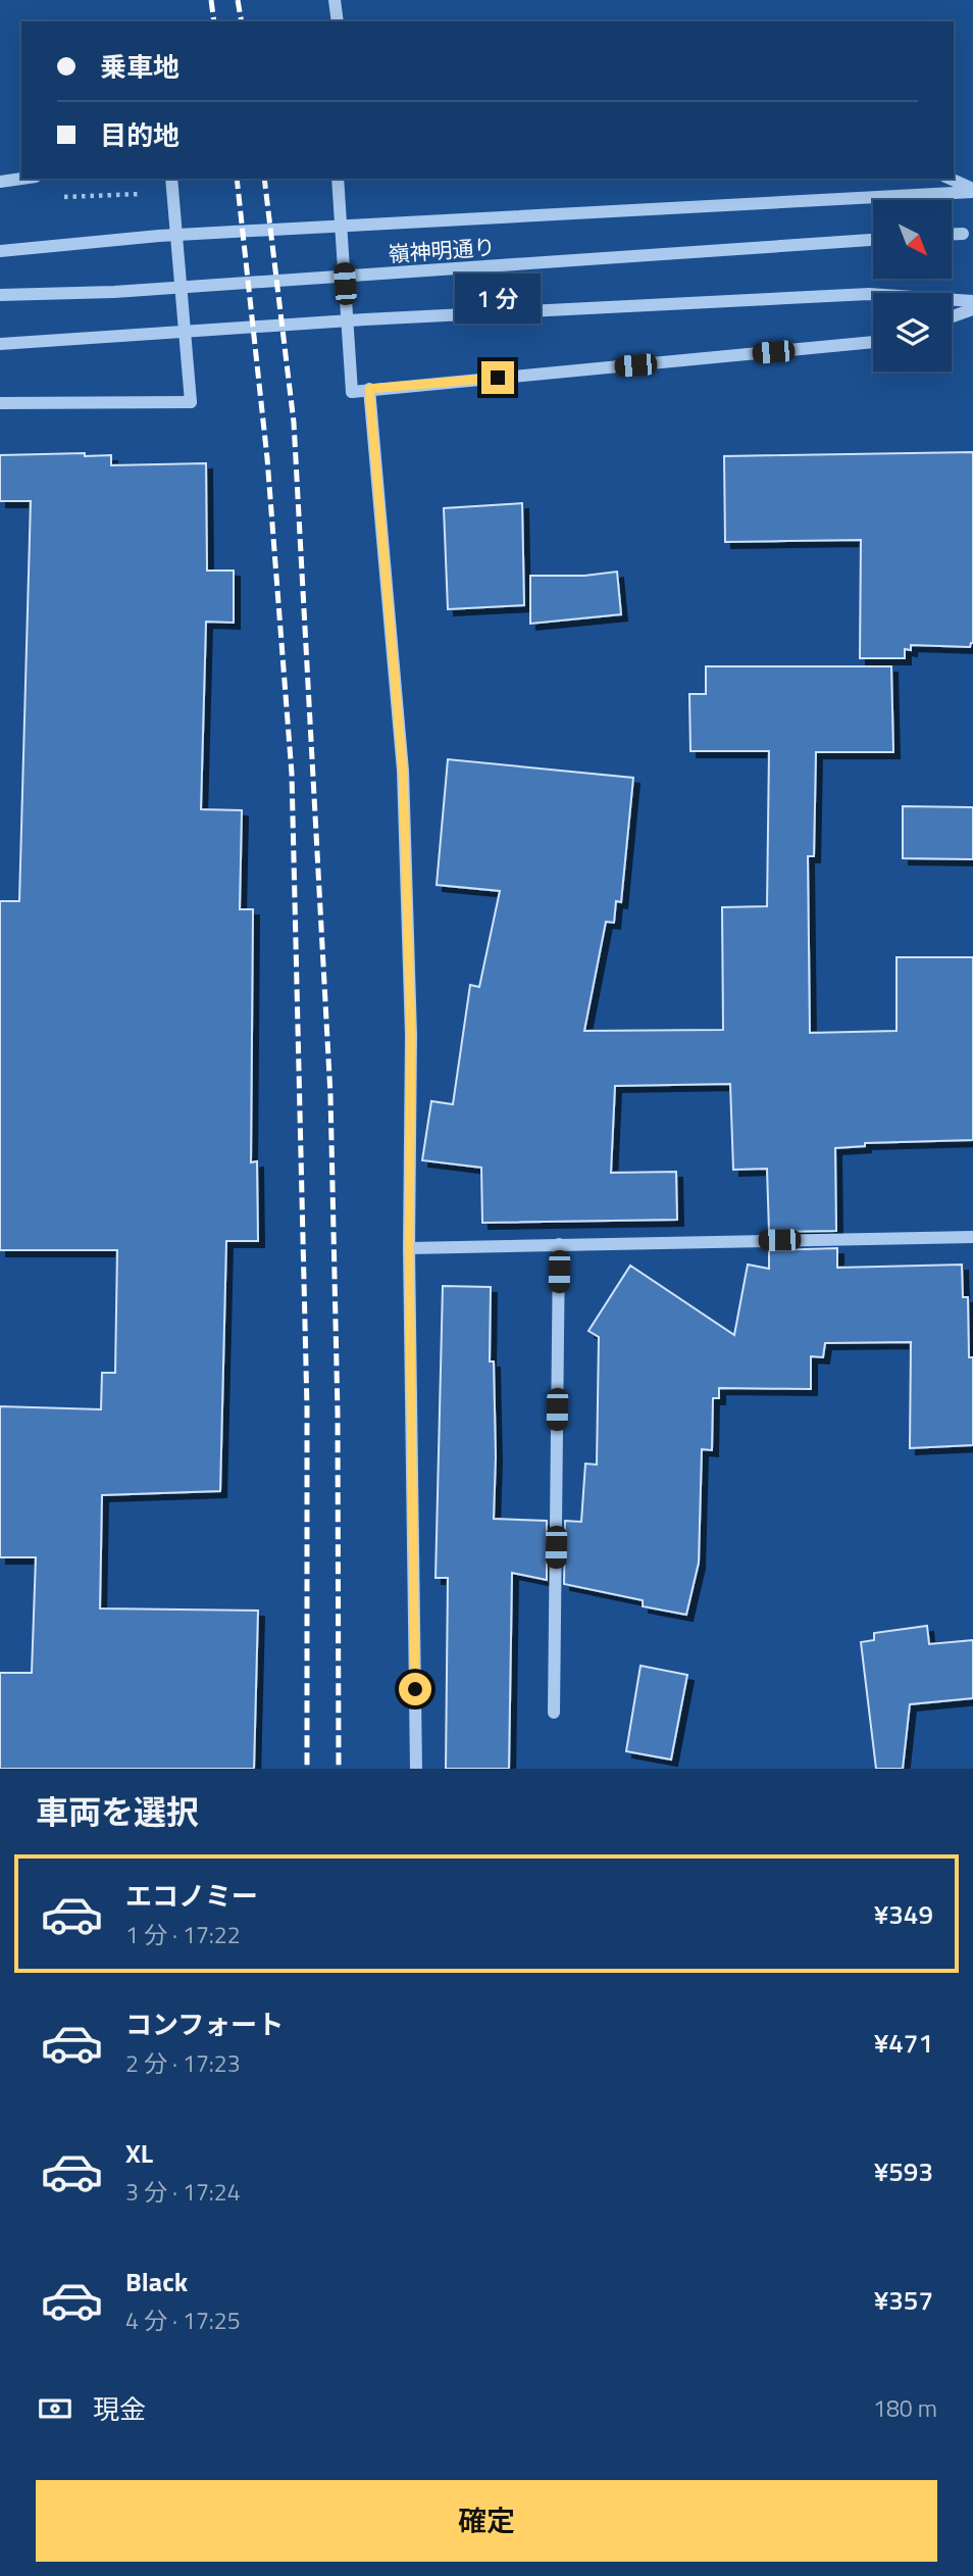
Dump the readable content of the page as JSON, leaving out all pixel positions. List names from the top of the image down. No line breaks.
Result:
{"streets":{"street":["嶺神明通り"]},"north":"bottom right","page":{"banner":["乗車地","目的地"],"bubble":"1 分","heading":"車両を選択","list":[{"name":"エコノミー","note":"1 分 · 17:22","value":"¥349"},{"name":"コンフォート","note":"2 分 · 17:23","value":"¥471"},{"name":"XL","note":"3 分 · 17:24","value":"¥593"},{"name":"Black","note":"4 分 · 17:25","value":"¥357"}],"pay":["現金","180 m"],"buttons":"確定"}}
